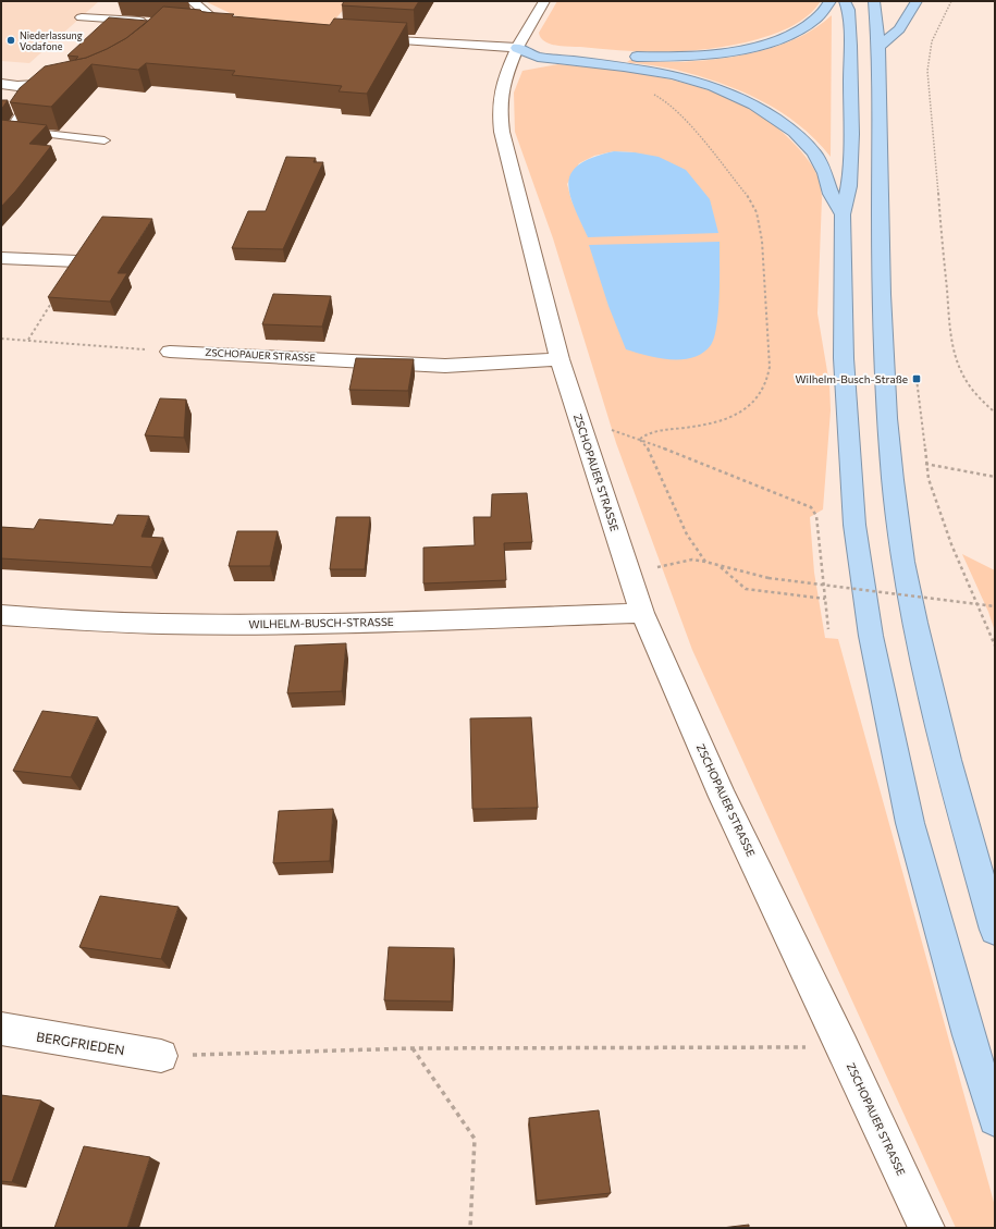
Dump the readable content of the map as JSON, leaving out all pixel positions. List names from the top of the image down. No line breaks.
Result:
{"streets":{"street":["ZSCHOPAUER STRASSE","WILHELM-BUSCH-STRASSE","BERGFRIEDEN"]},"crossings":[["ZSCHOPAUER STRASSE","WILHELM-BUSCH-STRASSE"]],"places":{"other":["Niederlassung Vodafone"],"transit":["Wilhelm-Busch-Straße"]}}
